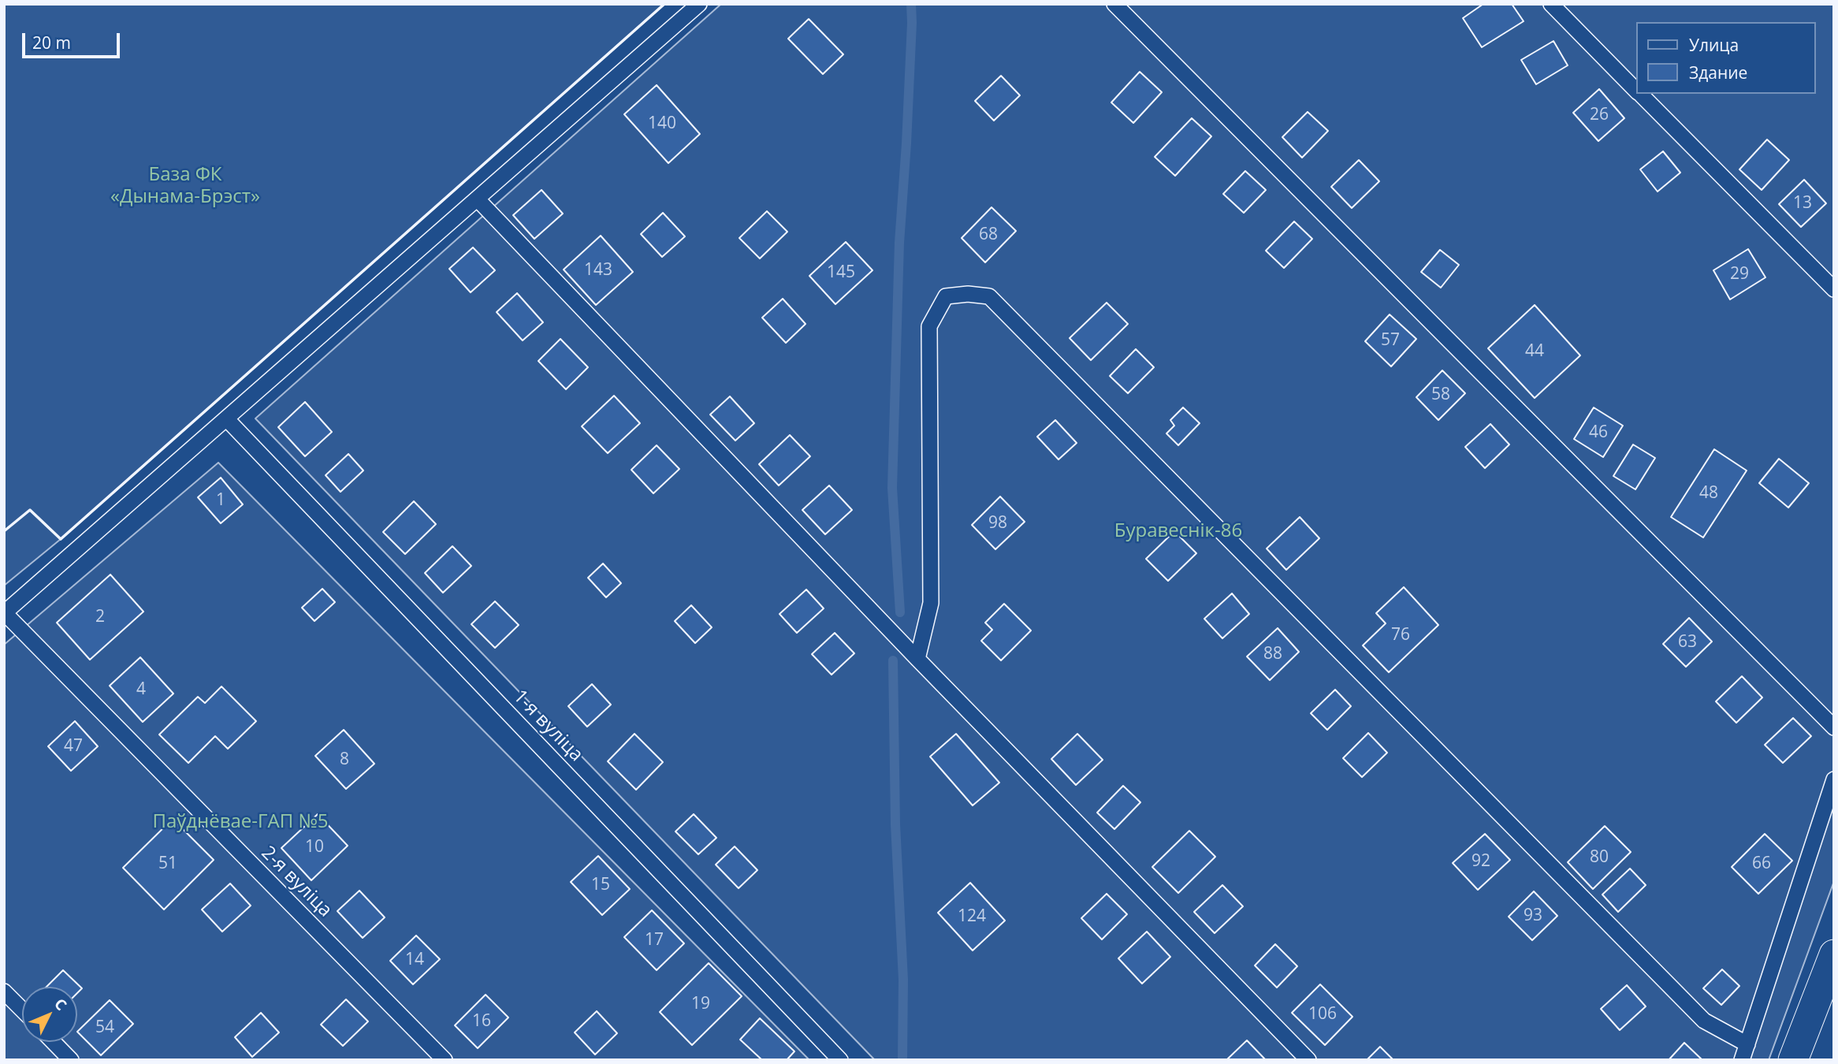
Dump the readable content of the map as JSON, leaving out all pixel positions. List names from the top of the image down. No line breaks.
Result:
{"streets":{"lane":["1-я вуліца","2-я вуліца"]},"parks":["База ФК «Дынама-Брэст»","Буравеснік-86","Паўднёвае-ГАП №5"],"house_numbers":["26","140","13","68","143","145","29","57","44","58","46","48","1","98","2","76","63","88","4","47","8","10","80","92","51","66","15","93","124","17","14","19","106","16","54"],"legend":["Улица","Здание"],"scale_bar":"20 m","north":"top right"}
